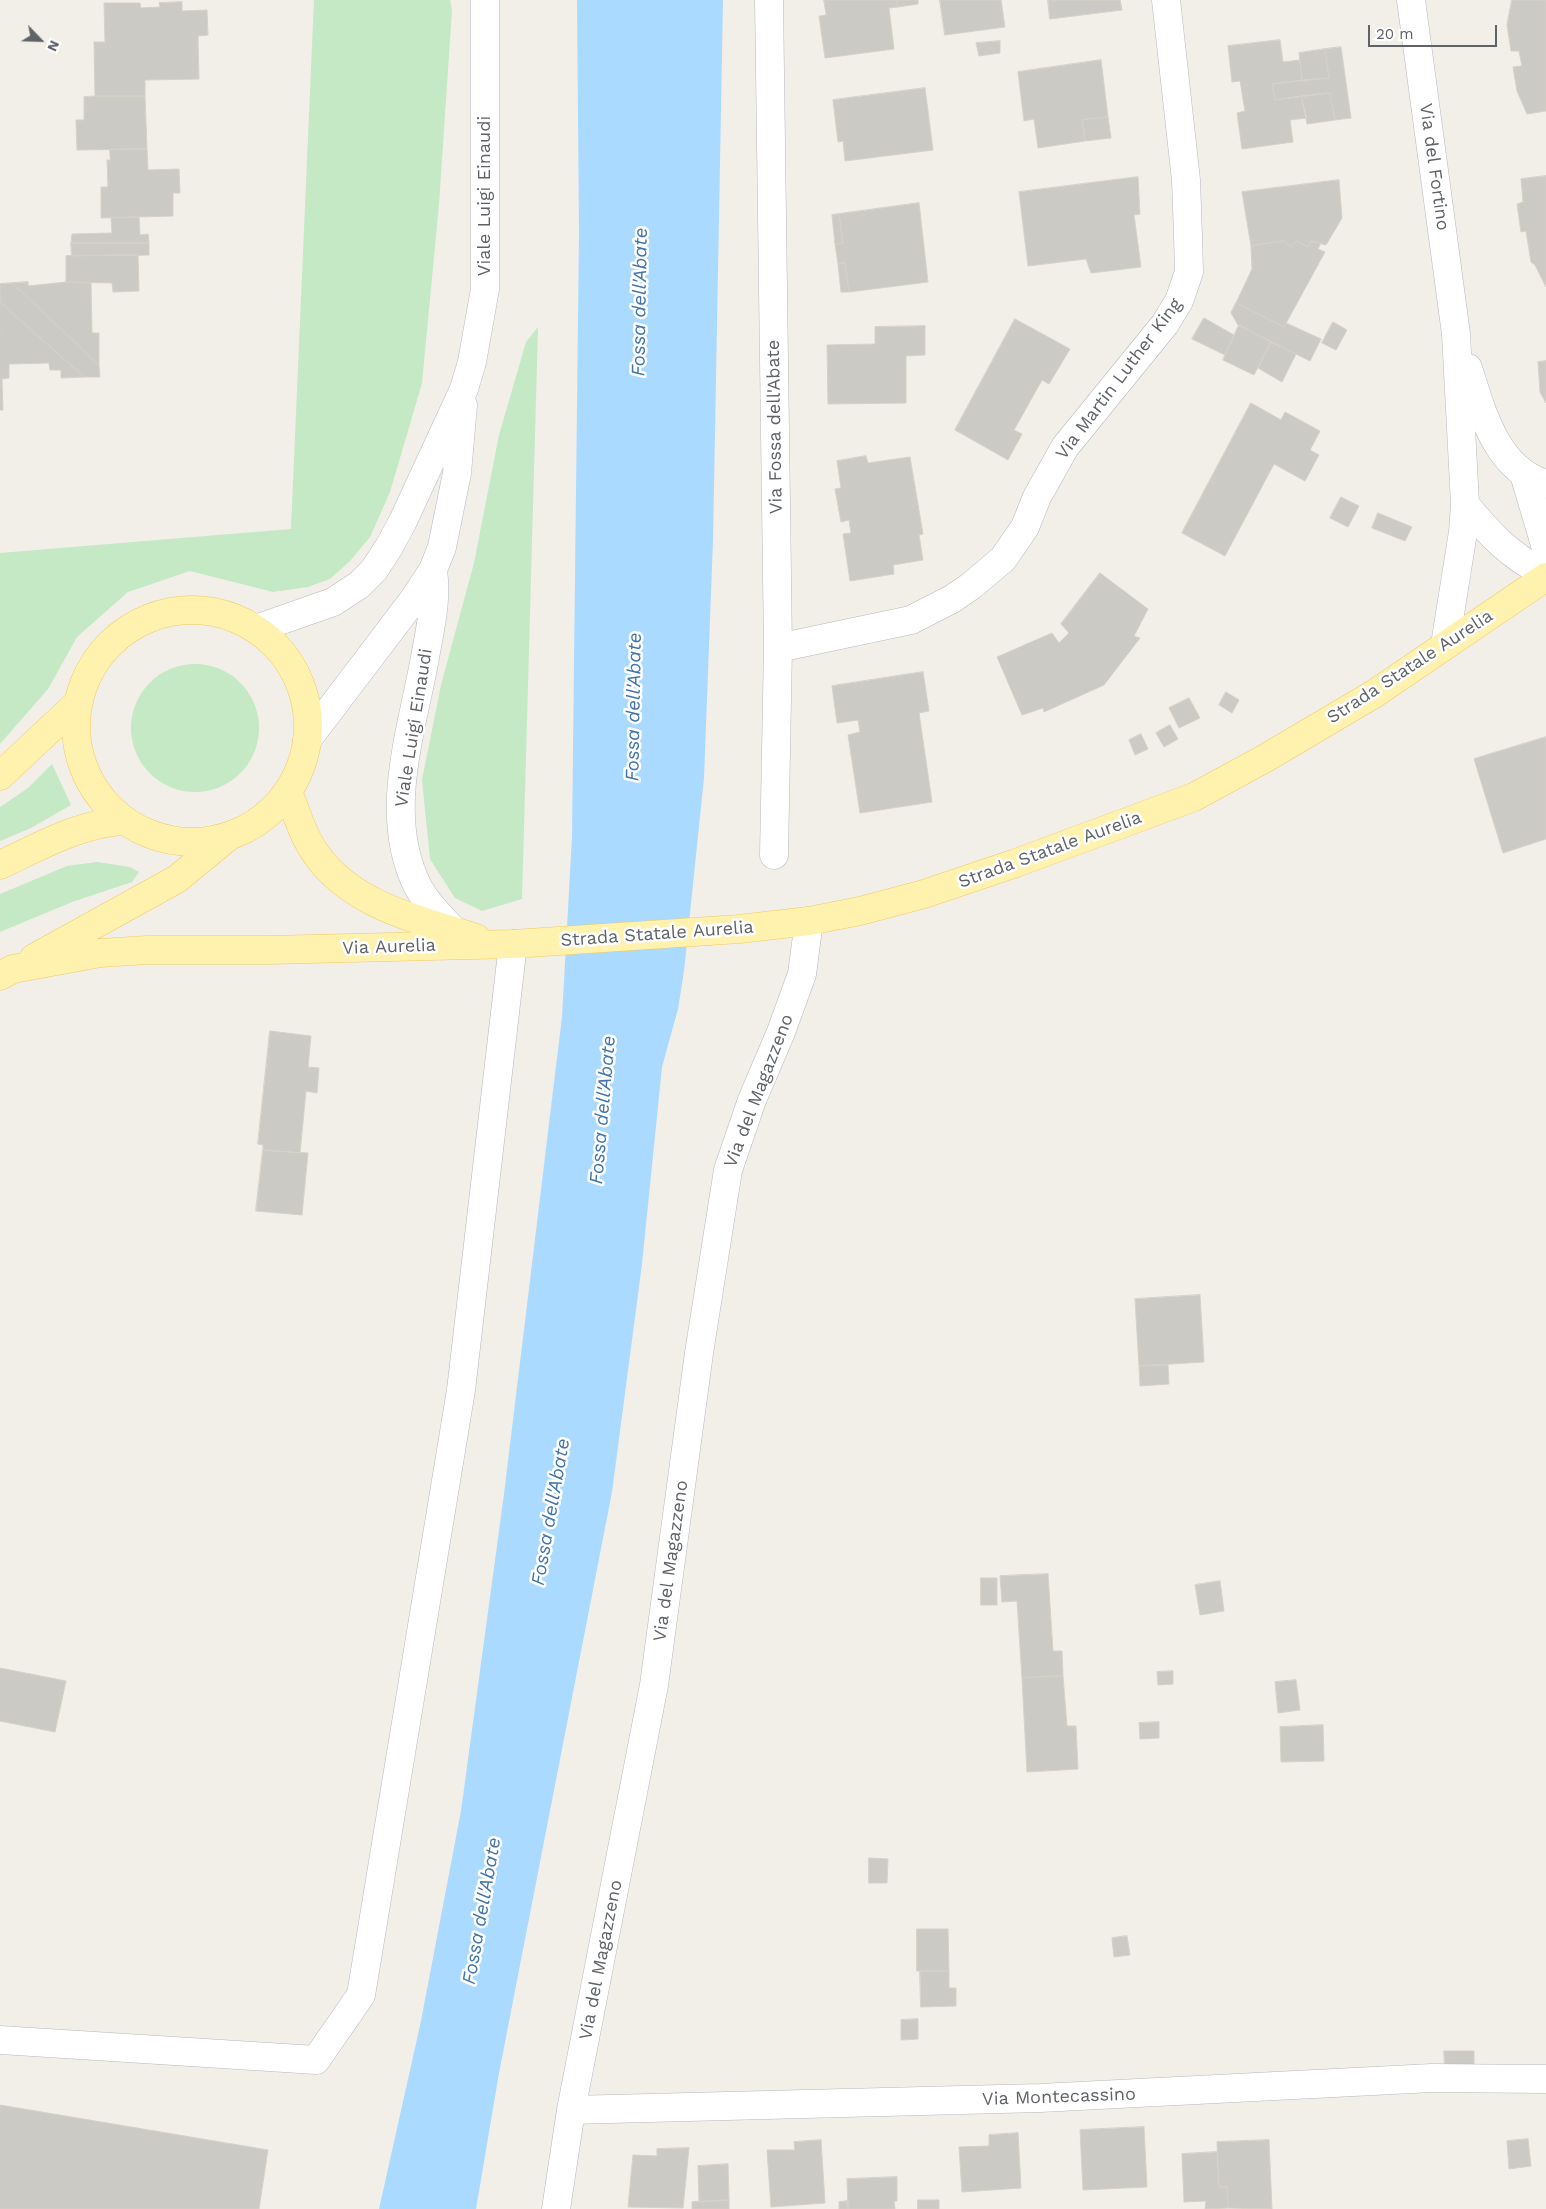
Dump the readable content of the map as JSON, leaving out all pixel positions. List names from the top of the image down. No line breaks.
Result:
{"streets":{"main road":["Strada Statale Aurelia","Via Aurelia"],"street":["Via del Fortino","Viale Luigi Einaudi","Via Martin Luther King","Via Fossa dell'Abate","Via del Magazzeno","Via Montecassino"]},"crossings":[["Via del Fortino","Strada Statale Aurelia"],["Viale Luigi Einaudi","Via Aurelia"],["Via Martin Luther King","Via Fossa dell'Abate"],["Strada Statale Aurelia","Via Aurelia"],["Strada Statale Aurelia","Via del Magazzeno"],["Via del Magazzeno","Via Montecassino"]],"water":["Fossa dell'Abate"],"scale_bar":"20 m","north":"bottom right"}
